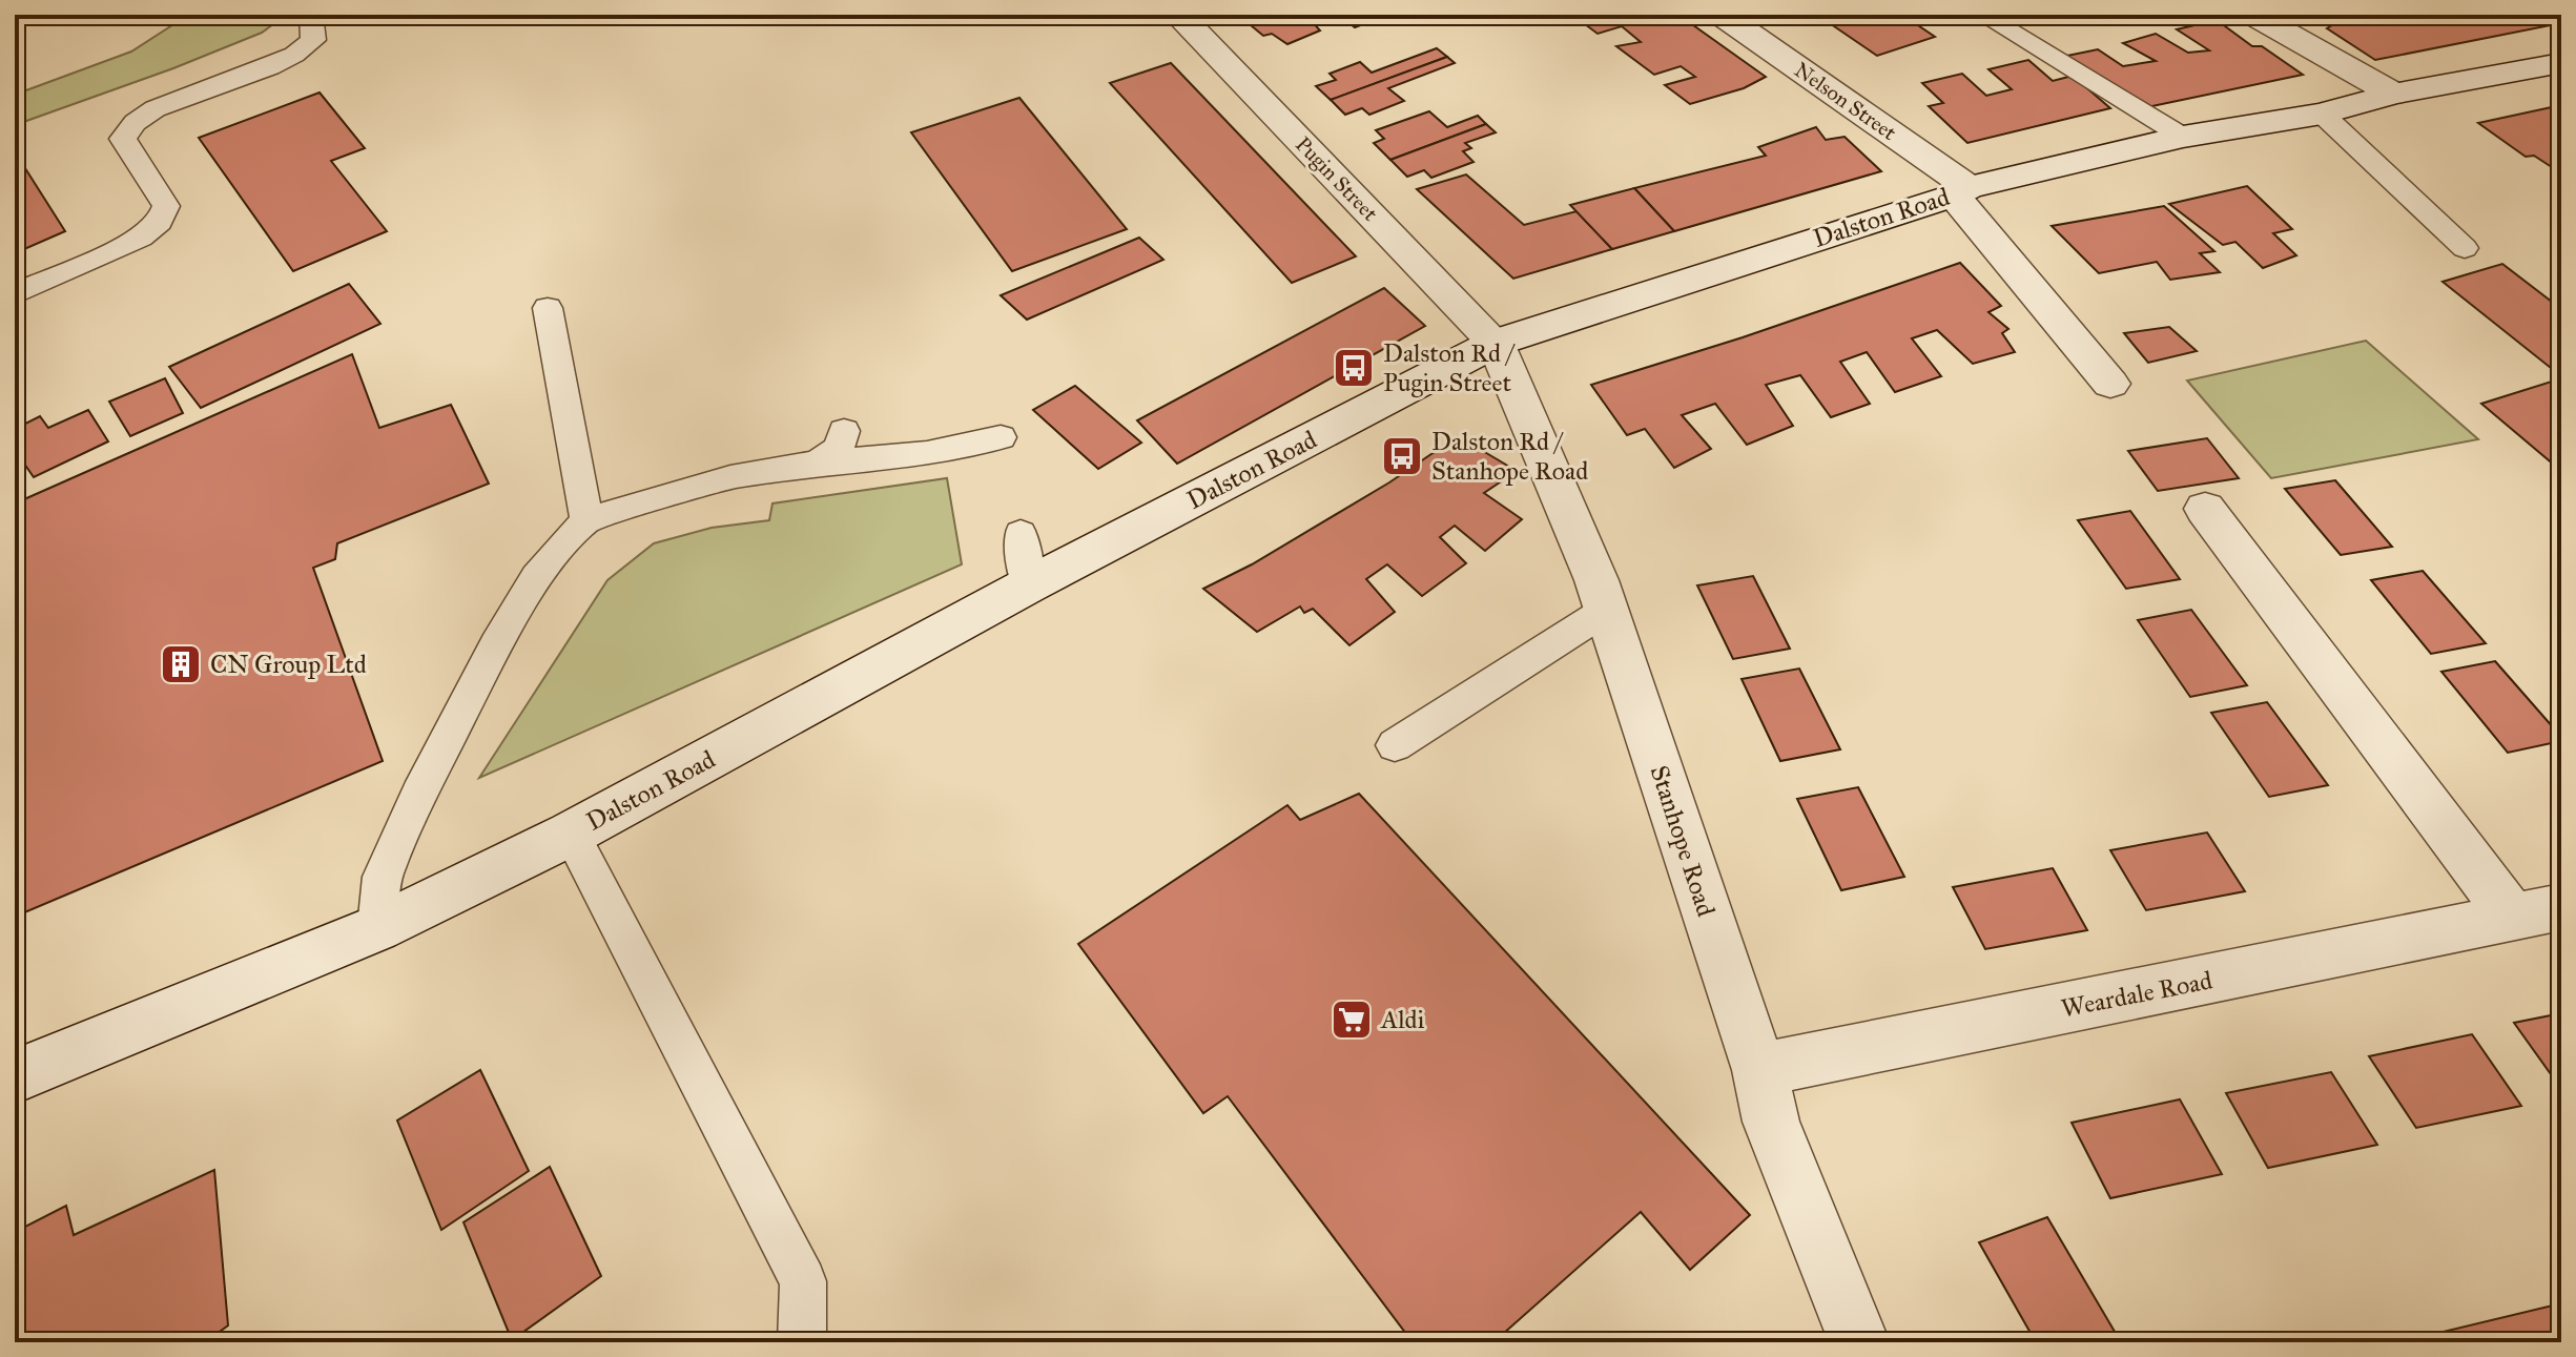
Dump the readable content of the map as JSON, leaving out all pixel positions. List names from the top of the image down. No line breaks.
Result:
{"streets":{"street":["Nelson Street","Pugin Street","Dalston Road","Stanhope Road","Weardale Road"]},"crossings":[["Nelson Street","Dalston Road"],["Pugin Street","Dalston Road"],["Pugin Street","Stanhope Road"],["Dalston Road","Stanhope Road"],["Stanhope Road","Weardale Road"]],"places":{"bus stop":["Dalston Rd / Pugin Street","Dalston Rd / Stanhope Road"],"building":["CN Group Ltd"],"supermarket":["Aldi"]}}
